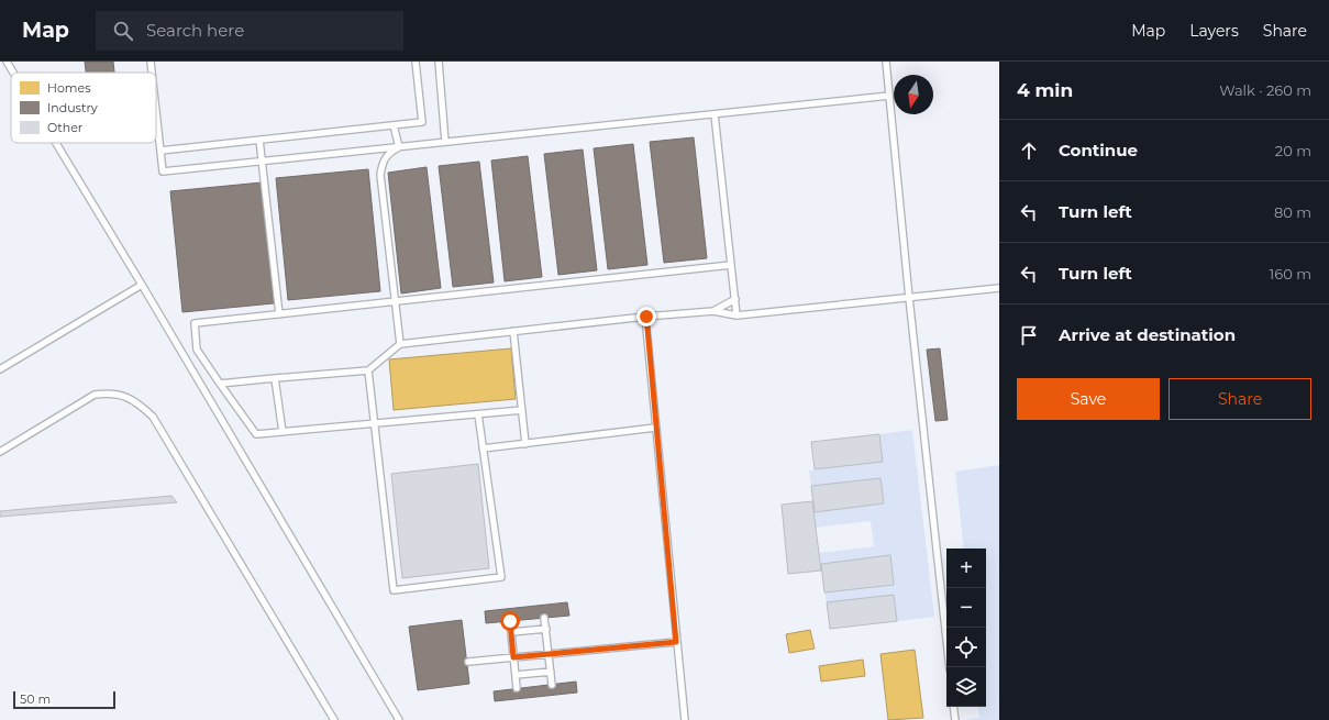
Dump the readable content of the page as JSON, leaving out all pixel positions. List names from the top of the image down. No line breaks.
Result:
{"legend":["Homes","Industry","Other"],"scale_bar":"50 m","north":"bottom","page":{"header":"Map","search":"Search here","nav":["Map","Layers","Share"],"heading":["4 min","Walk · 260 m"],"list":[["Continue","20 m"],["Turn left","80 m"],["Turn left","160 m"],"Arrive at destination"],"buttons":["Save","Share"],"map_buttons":["+","−"],"scale":"50 m"}}
